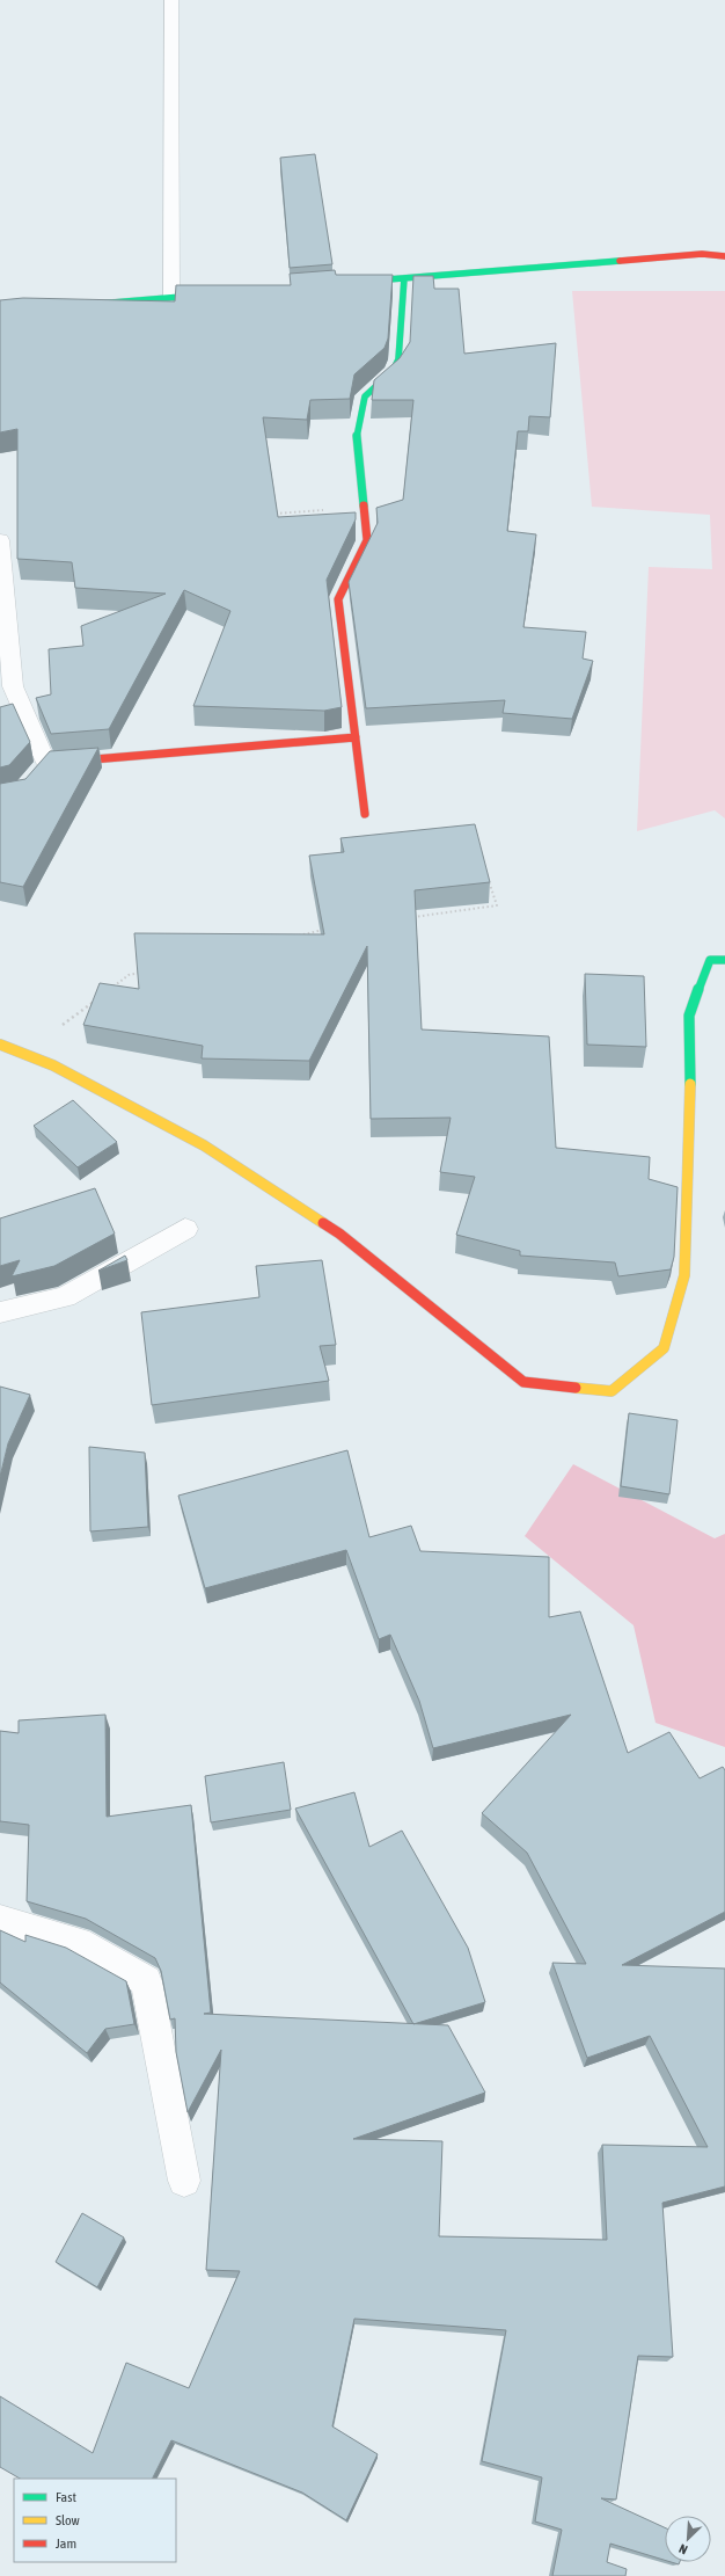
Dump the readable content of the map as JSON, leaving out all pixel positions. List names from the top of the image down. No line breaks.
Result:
{"legend":["Fast","Slow","Jam"],"north":"bottom left"}
